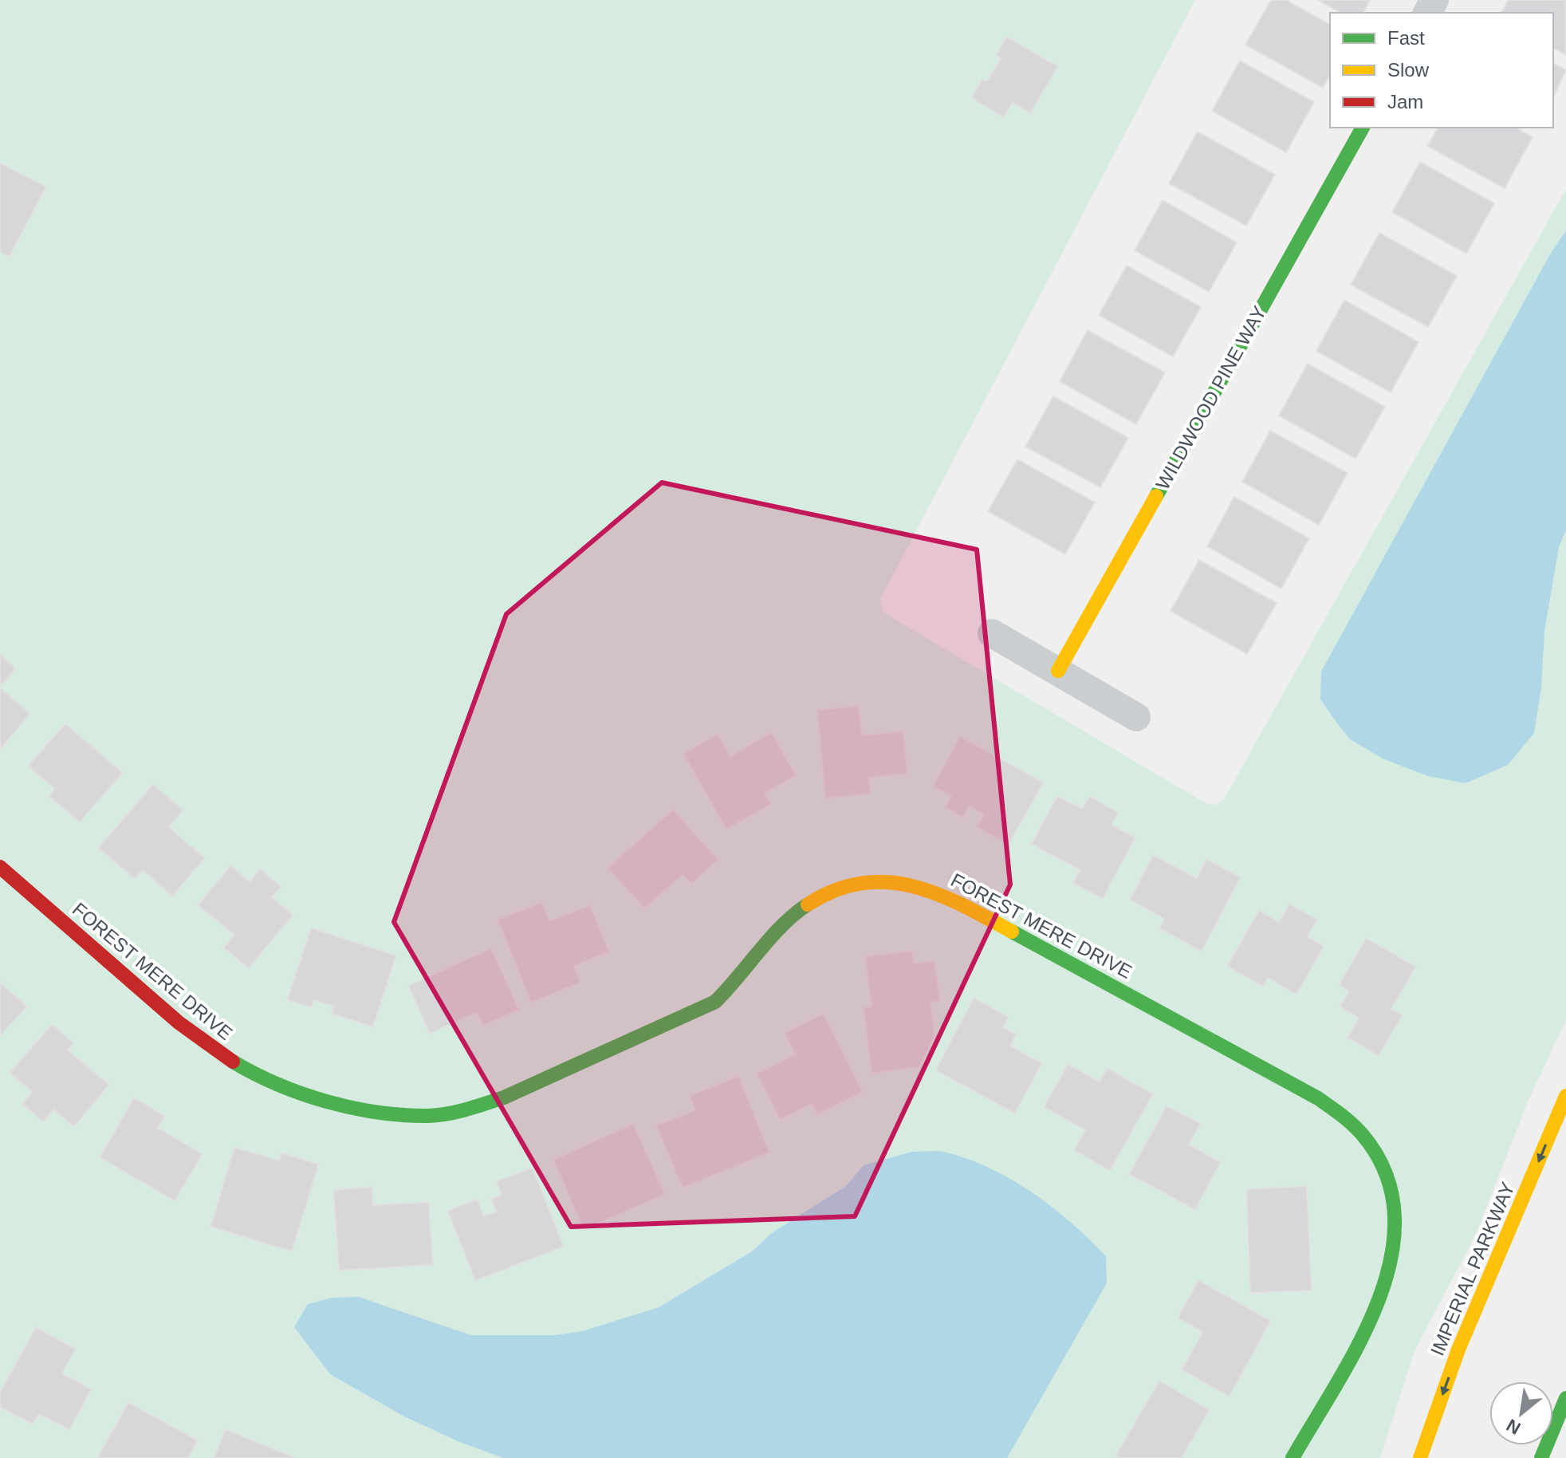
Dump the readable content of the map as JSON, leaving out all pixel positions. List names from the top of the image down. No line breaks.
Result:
{"streets":{"street":["WILDWOOD PINE WAY","FOREST MERE DRIVE","IMPERIAL PARKWAY"]},"one_way":["IMPERIAL PARKWAY"],"legend":["Fast","Slow","Jam"],"north":"bottom left"}
